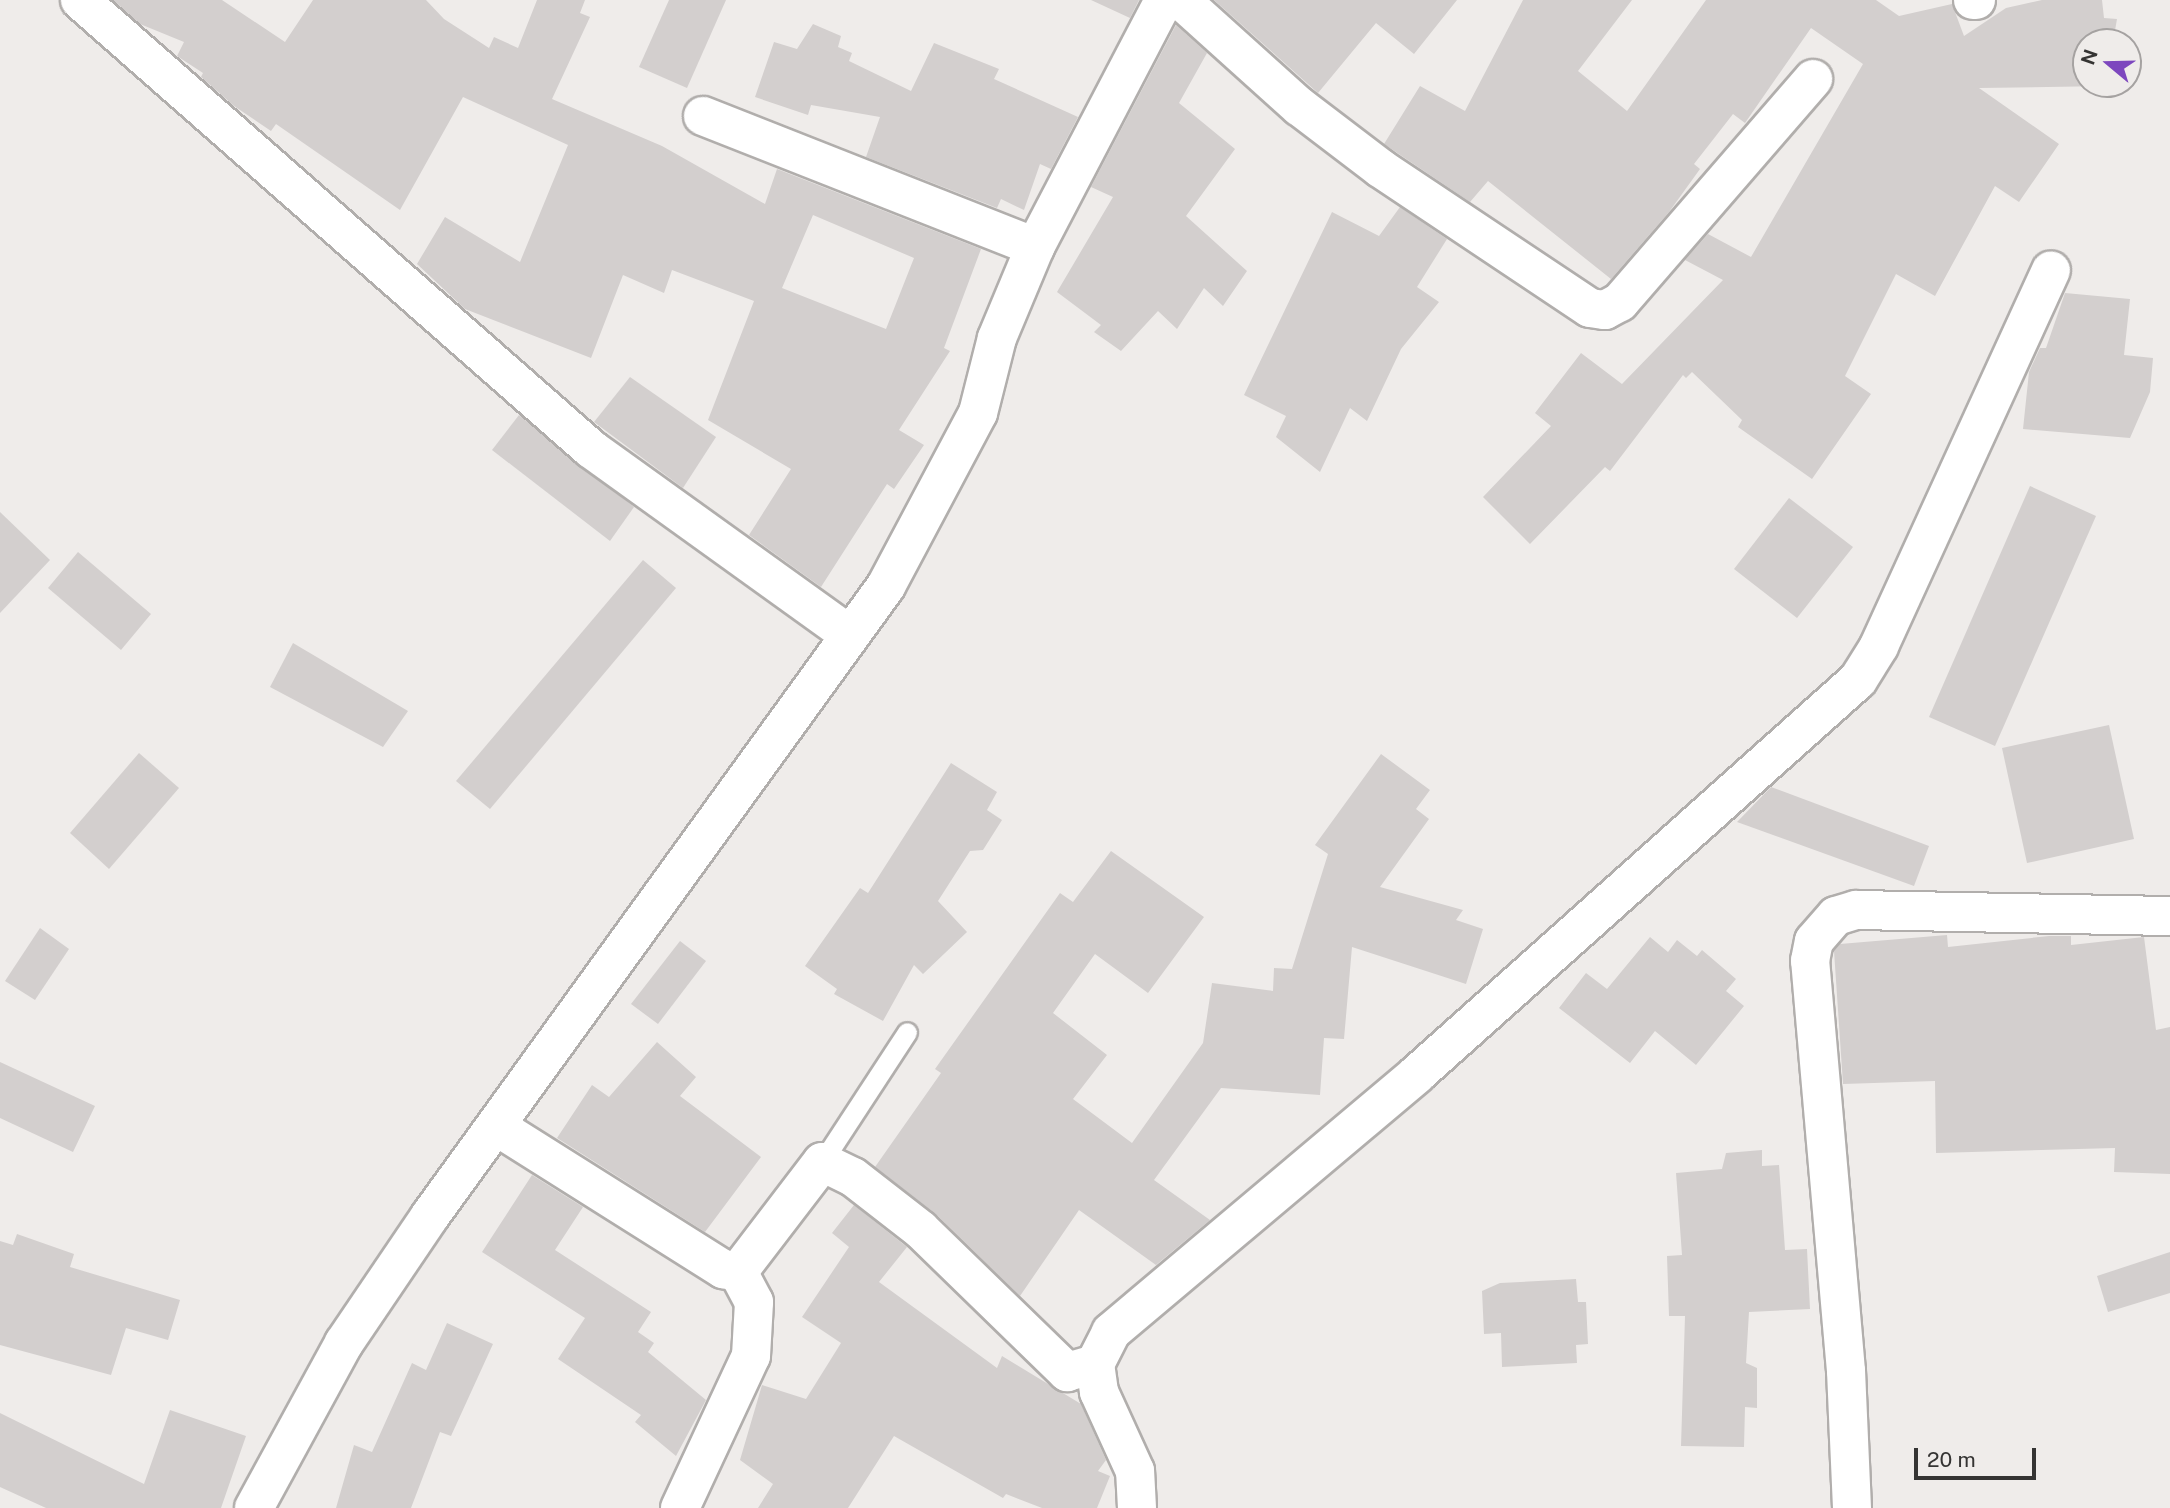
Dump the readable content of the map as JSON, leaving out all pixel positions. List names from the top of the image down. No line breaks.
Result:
{"scale_bar":"20 m","north":"left"}
